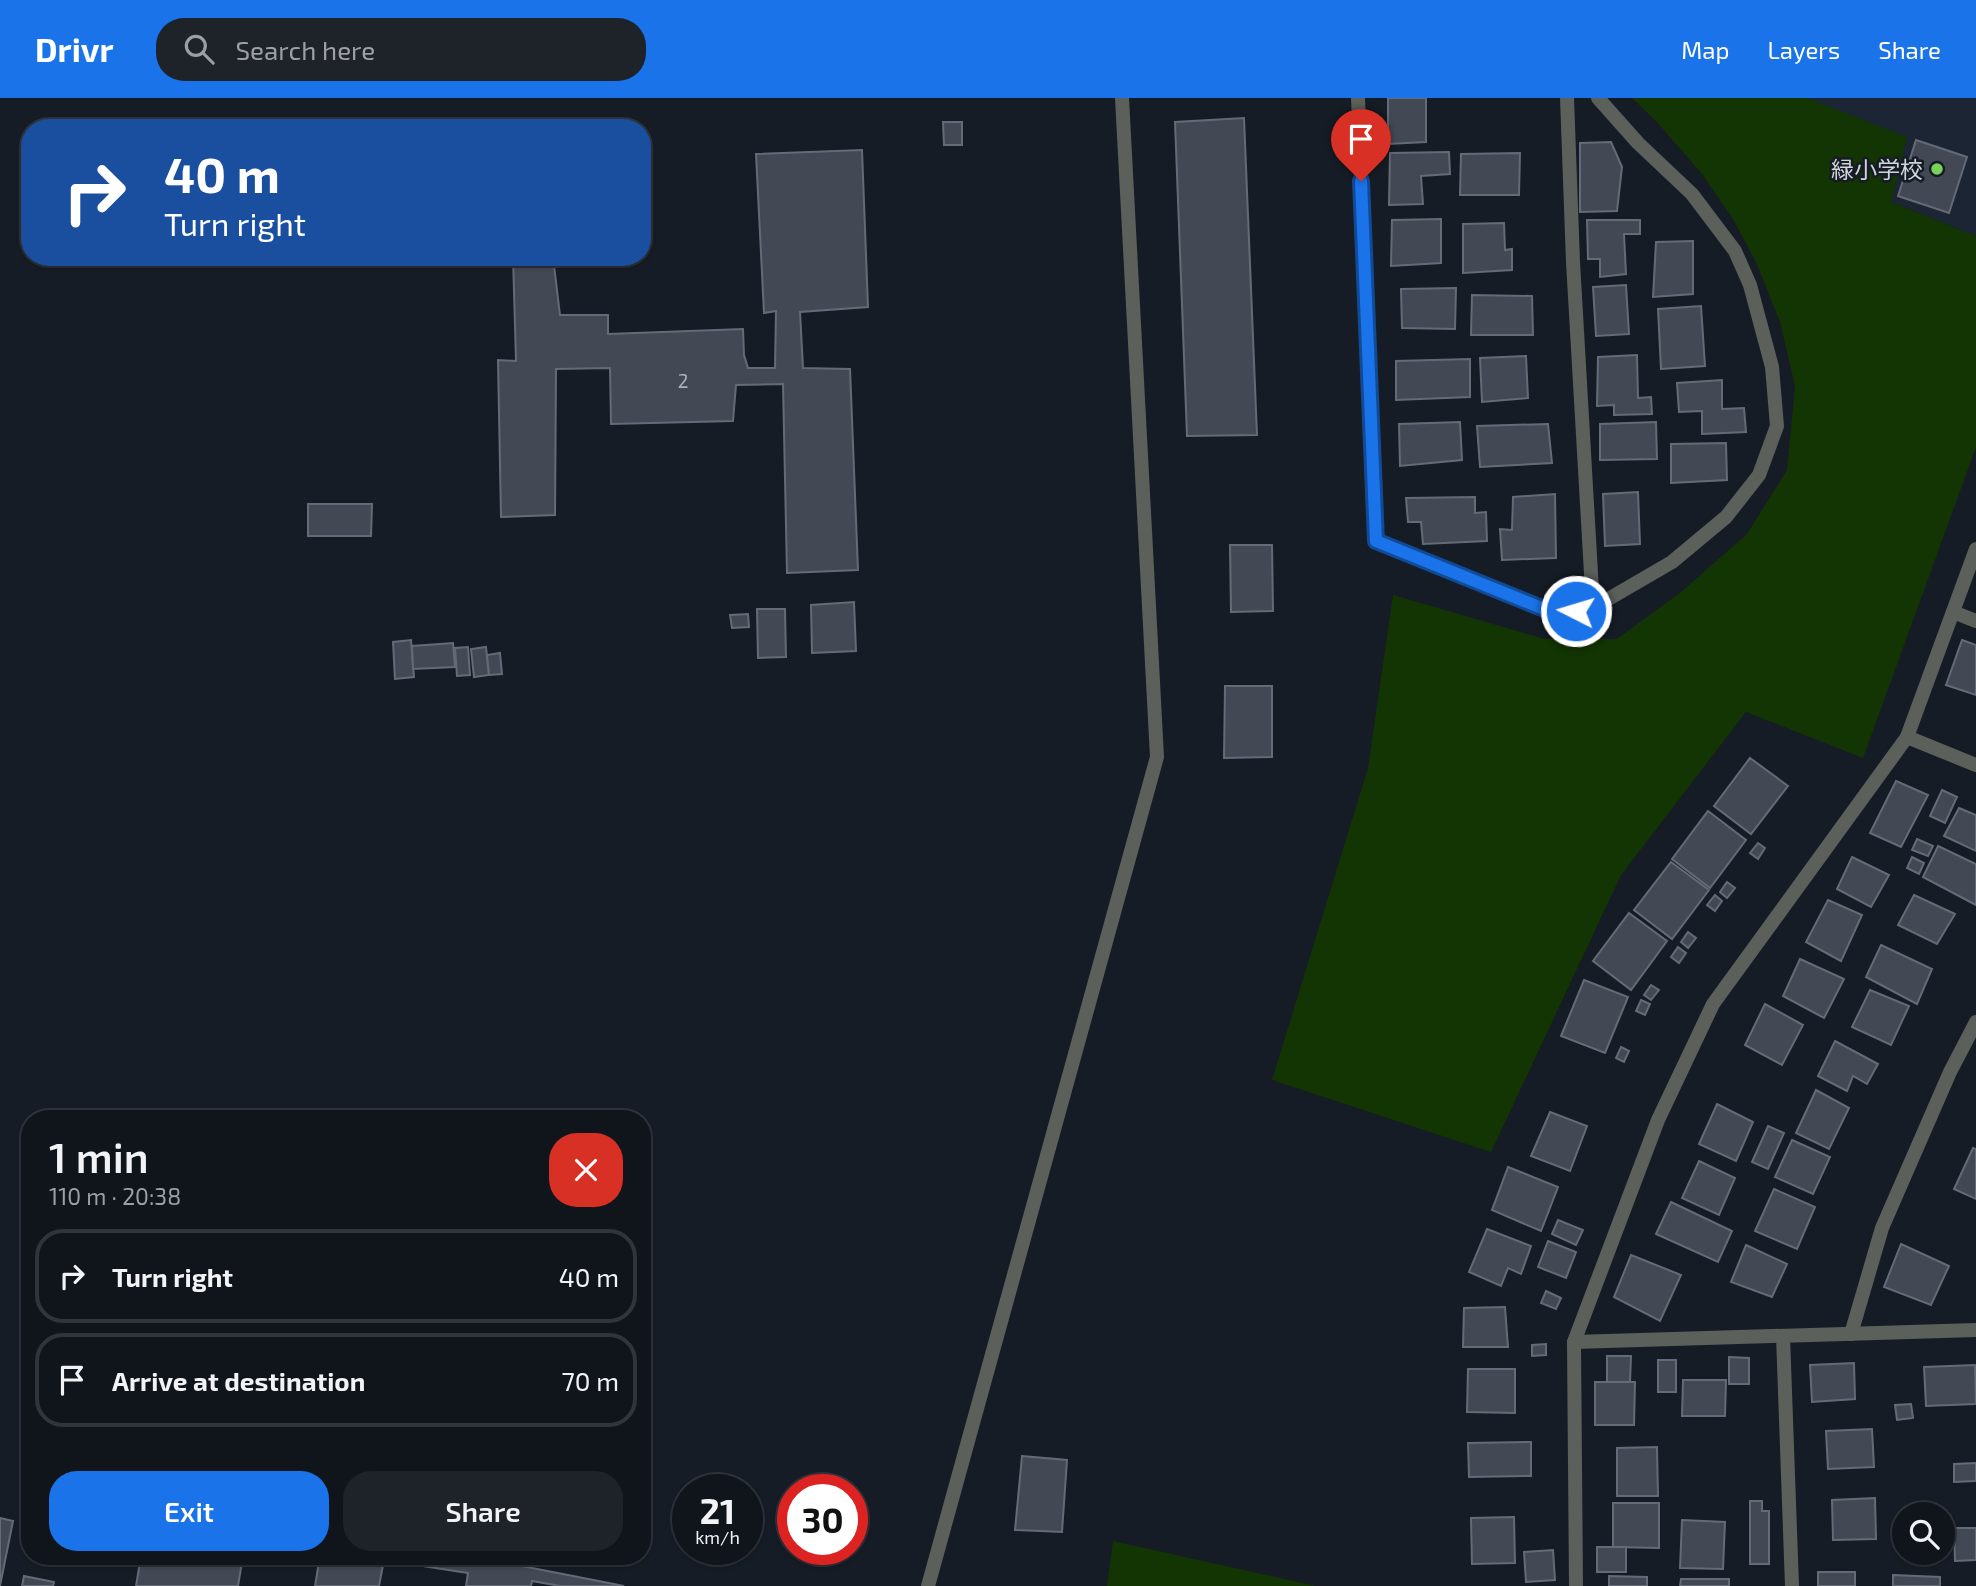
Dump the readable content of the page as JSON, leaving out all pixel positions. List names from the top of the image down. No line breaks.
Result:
{"places":["緑小学校"],"house_numbers":["2"],"page":{"header":"Drivr","search":"Search here","nav":["Map","Layers","Share"],"turn":["40 m","Turn right"],"heading":["1 min","110 m · 20:38"],"list":[{"name":"Turn right","value":"40 m"},{"name":"Arrive at destination","value":"70 m"}],"buttons":["Exit","Share"],"speed":"21 km/h","limit":"30"}}
